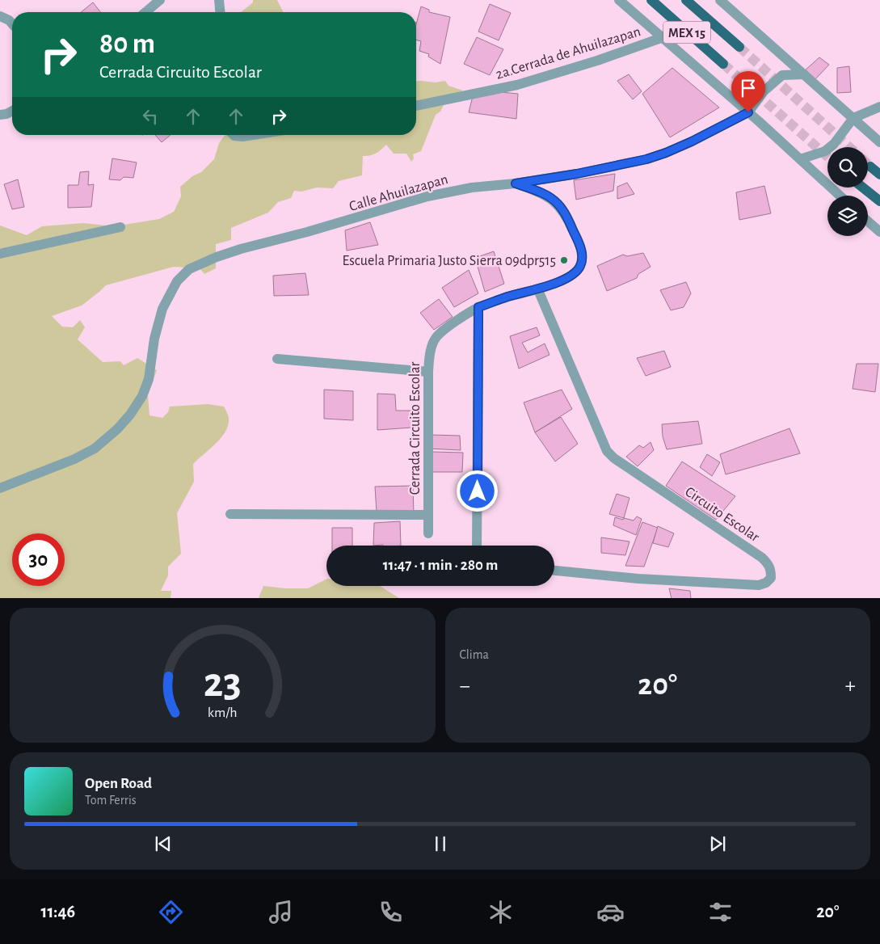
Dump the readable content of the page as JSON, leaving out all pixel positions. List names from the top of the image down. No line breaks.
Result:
{"streets":{"main road":["MEX 15"],"street":["2a.Cerrada de Ahuilazapan","Calle Ahuilazapan","Cerrada Circuito Escolar","Circuito Escolar"]},"crossings":[["Calle Ahuilazapan","Cerrada Circuito Escolar"],["Cerrada Circuito Escolar","Circuito Escolar"]],"places":["Escuela Primaria Justo Sierra 09dpr515"],"page":{"turn":["80 m","Cerrada Circuito Escolar"],"limit":"30","trip":"11:47 · 1 min · 280 m","tile":"Clima","heat":["−","20°","+"],"song":["Open Road","Tom Ferris"],"tabs":["11:46","20°"],"gauge":["23","km/h"]}}
